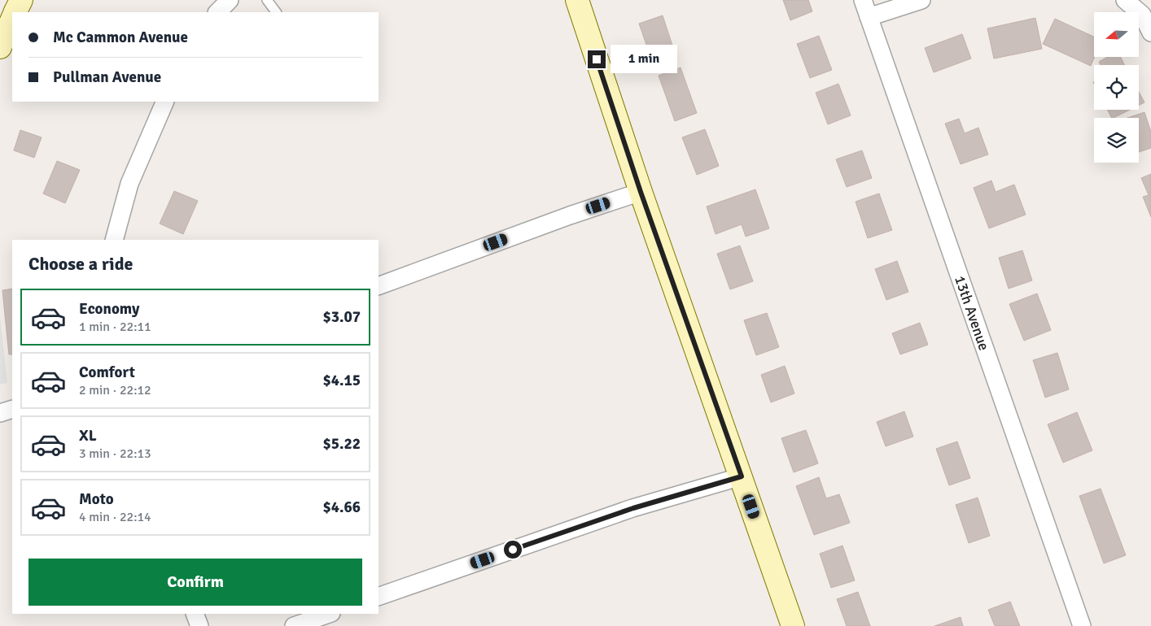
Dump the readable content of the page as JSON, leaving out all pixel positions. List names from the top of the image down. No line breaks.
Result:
{"streets":{"street":["13th Avenue"]},"north":"left","page":{"banner":["Mc Cammon Avenue","Pullman Avenue"],"bubble":"1 min","heading":"Choose a ride","list":[{"name":"Economy","note":"1 min · 22:11","value":"$3.07"},{"name":"Comfort","note":"2 min · 22:12","value":"$4.15"},{"name":"XL","note":"3 min · 22:13","value":"$5.22"},{"name":"Moto","note":"4 min · 22:14","value":"$4.66"}],"buttons":"Confirm"}}
